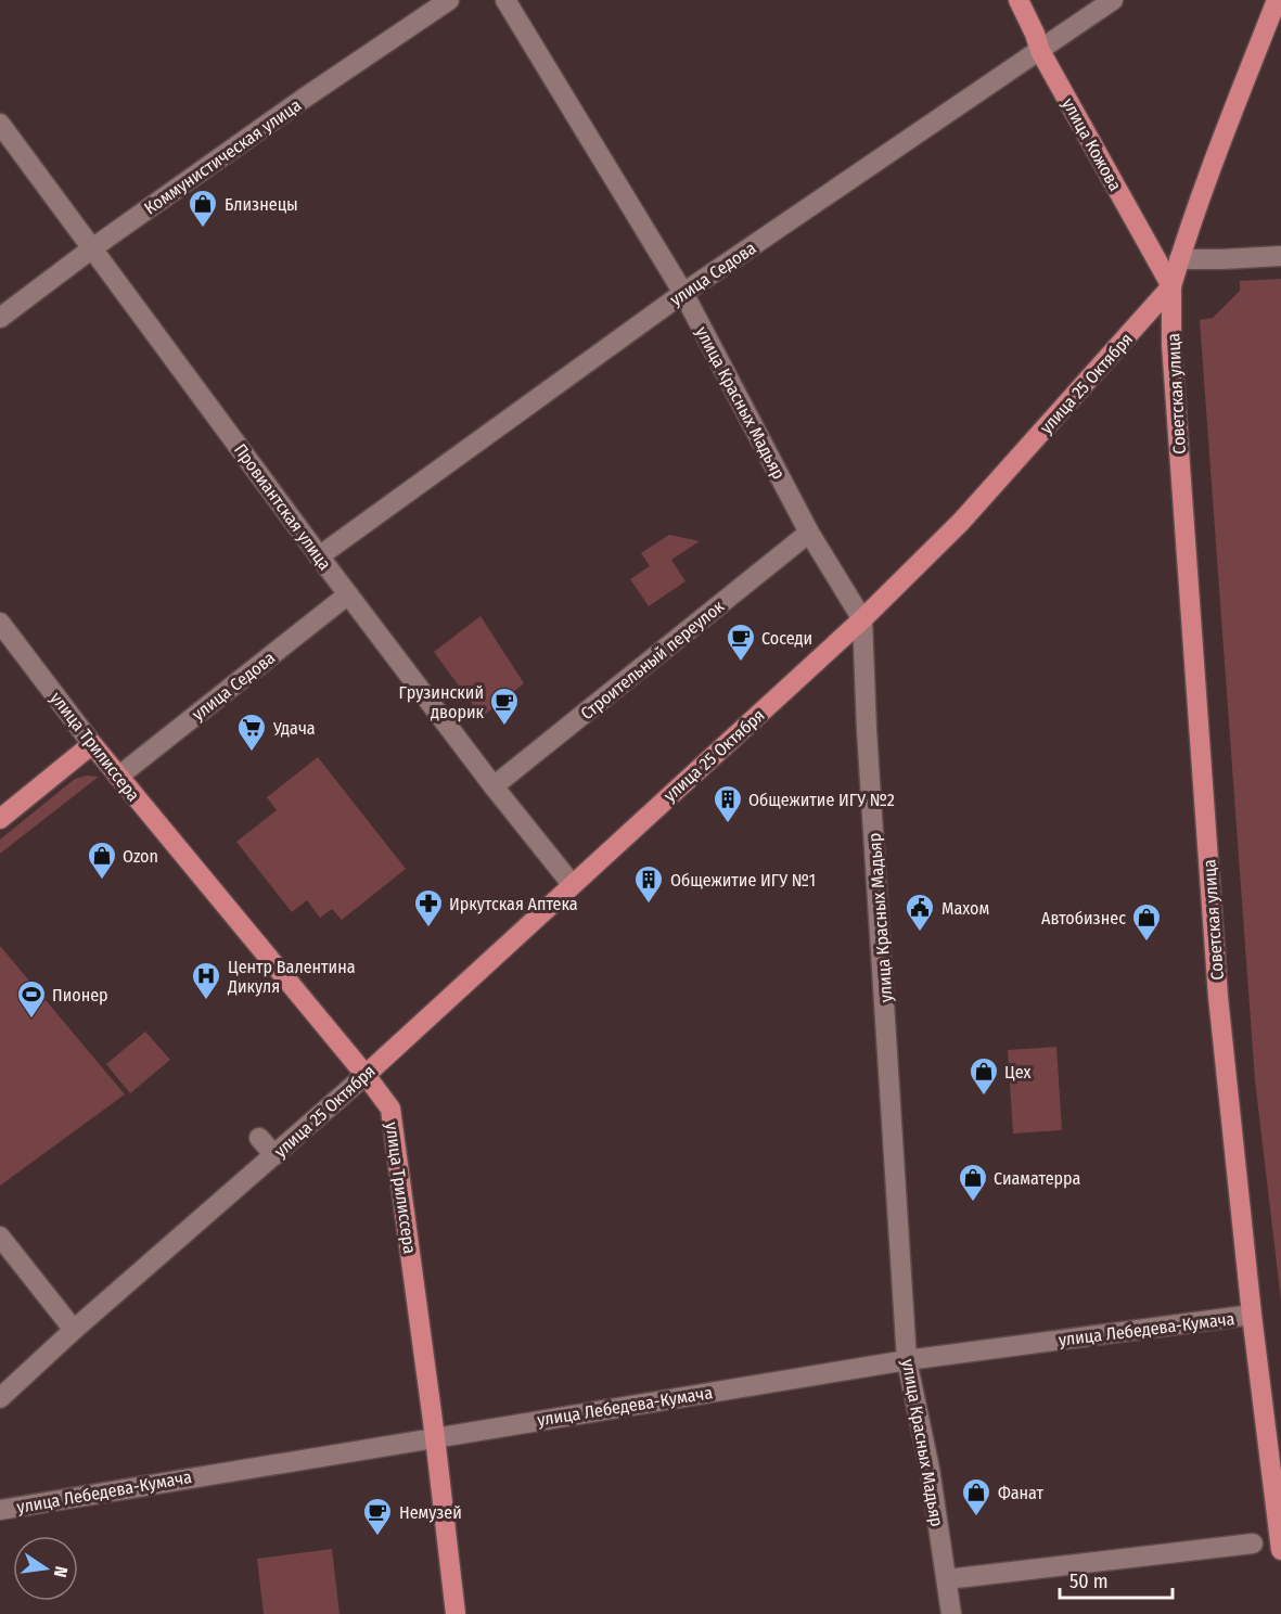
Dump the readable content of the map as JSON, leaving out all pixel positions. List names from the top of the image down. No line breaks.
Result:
{"streets":{"main road":["улица Кожова","улица 25 Октября","Советская улица","улица Трилиссера"],"street":["Коммунистическая улица","улица Седова","улица Красных Мадьяр","Провиантская улица","Строительный переулок","улица Лебедева-Кумача"]},"crossings":[["улица Кожова","улица Седова"],["улица Кожова","улица 25 Октября"],["улица Кожова","Советская улица"],["Коммунистическая улица","Провиантская улица"],["улица Седова","улица Красных Мадьяр"],["улица Седова","Провиантская улица"],["улица Седова","улица Трилиссера"],["улица 25 Октября","Советская улица"],["улица 25 Октября","улица Красных Мадьяр"],["улица 25 Октября","Провиантская улица"],["улица 25 Октября","улица Трилиссера"],["Советская улица","улица Лебедева-Кумача"],["улица Красных Мадьяр","Строительный переулок"],["улица Красных Мадьяр","улица Лебедева-Кумача"],["Провиантская улица","Строительный переулок"],["улица Трилиссера","улица Лебедева-Кумача"]],"places":{"shop":["Близнецы","Ozon","Автобизнес","Цех","Сиаматерра","Фанат"],"cafe":["Соседи","Грузинский дворик","Немузей"],"supermarket":["Удача"],"building":["Общежитие ИГУ №2","Общежитие ИГУ №1"],"pharmacy":["Иркутская Аптека"],"public building":["Махом"],"hospital":["Центр Валентина Дикуля"],"sports":["Пионер"]},"scale_bar":"50 m","north":"right"}
